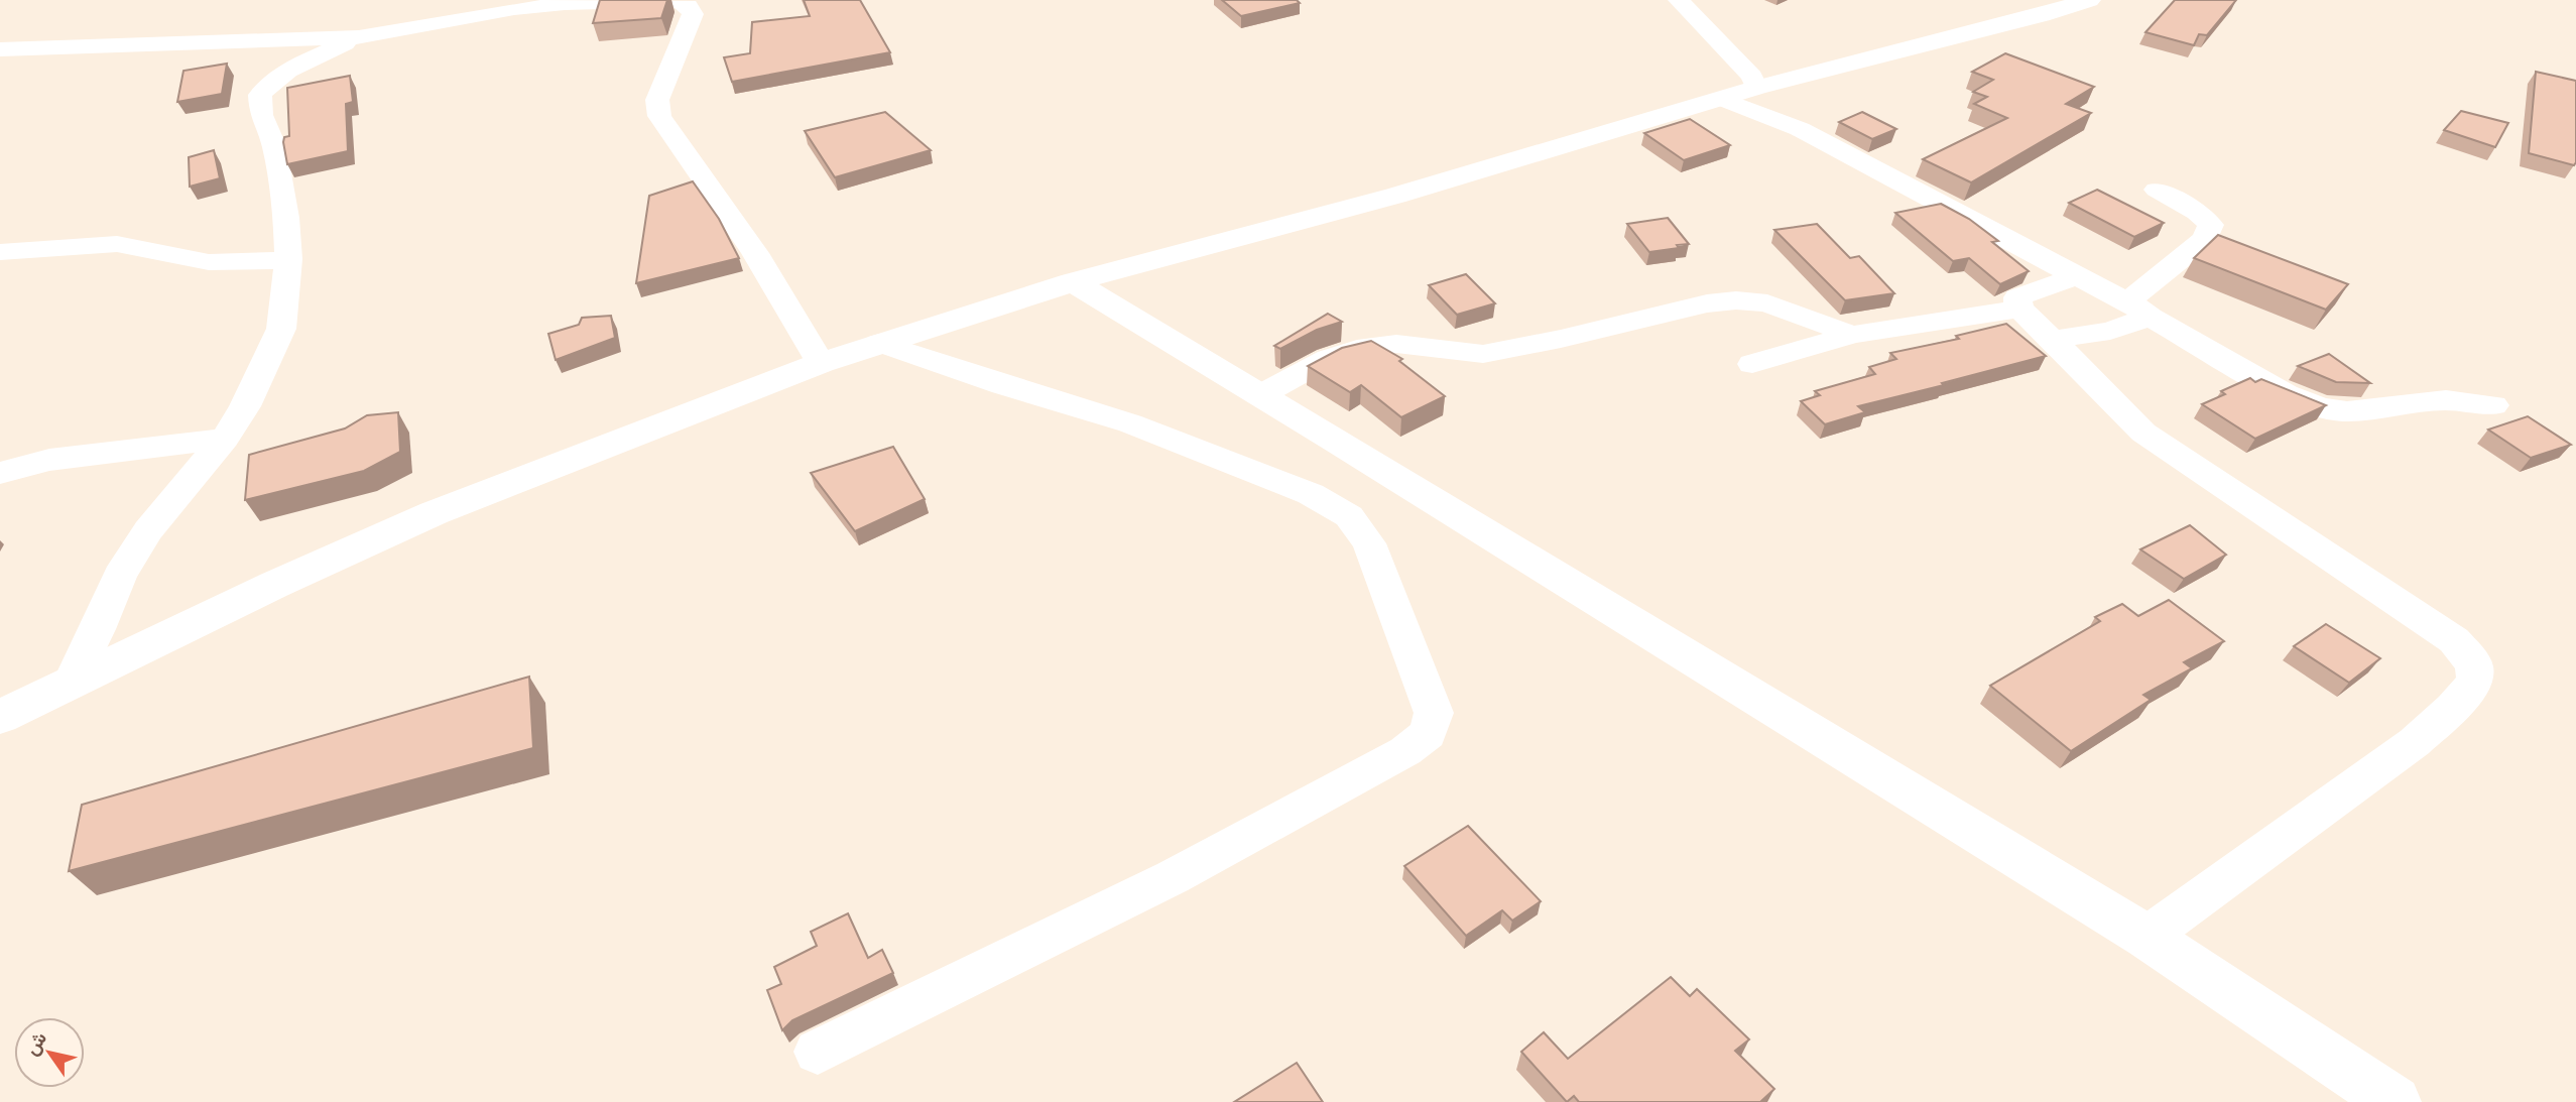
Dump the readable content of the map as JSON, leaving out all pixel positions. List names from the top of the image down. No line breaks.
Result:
{"north":"top left"}
